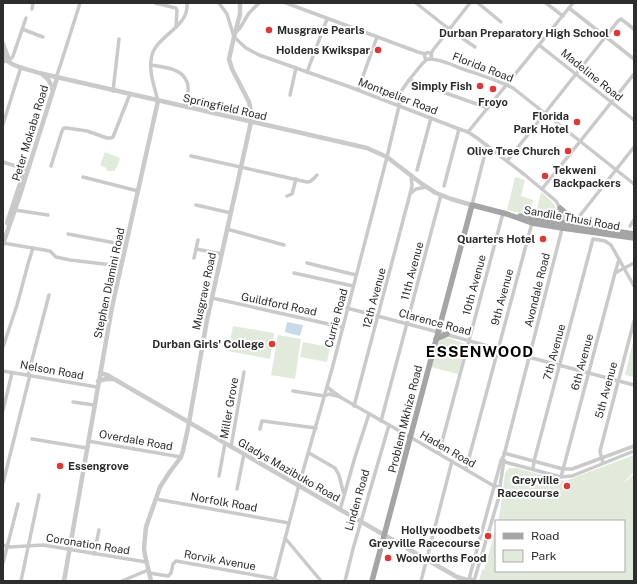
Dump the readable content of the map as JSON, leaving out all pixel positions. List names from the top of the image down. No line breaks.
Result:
{"streets":{"main road":["Sandile Thusi Road","Problem Mkhize Road"],"street":["Florida Road","Madeline Road","Montpelier Road","Springfield Road","Peter Mokaba Road","11th Avenue","Stephen Dlamini Road","10th Avenue","Avondale Road","Musgrave Road","9th Avenue","12th Avenue","Guildford Road","Currie Road","Clarence Road","7th Avenue","6th Avenue","Nelson Road","5th Avenue","Miller Grove","Overdale Road","Haden Road","Gladys Mazibuko Road","Linden Road","Norfolk Road","Coronation Road","Rorvik Avenue"]},"crossings":[["Florida Road","Currie Road"],["Montpelier Road","Musgrave Road"],["Montpelier Road","Currie Road"],["Montpelier Road","Problem Mkhize Road"],["Springfield Road","Peter Mokaba Road"],["Springfield Road","Sandile Thusi Road"],["Springfield Road","Stephen Dlamini Road"],["Springfield Road","Musgrave Road"],["Springfield Road","Currie Road"],["Sandile Thusi Road","11th Avenue"],["Sandile Thusi Road","10th Avenue"],["Sandile Thusi Road","Avondale Road"],["Sandile Thusi Road","9th Avenue"],["Sandile Thusi Road","12th Avenue"],["Sandile Thusi Road","Currie Road"],["Sandile Thusi Road","Problem Mkhize Road"],["11th Avenue","Clarence Road"],["11th Avenue","Haden Road"],["Stephen Dlamini Road","Nelson Road"],["Stephen Dlamini Road","Overdale Road"],["Stephen Dlamini Road","Gladys Mazibuko Road"],["Stephen Dlamini Road","Coronation Road"],["10th Avenue","Clarence Road"],["10th Avenue","Haden Road"],["Avondale Road","Clarence Road"],["Avondale Road","Haden Road"],["Avondale Road","Gladys Mazibuko Road"],["Musgrave Road","Guildford Road"],["Musgrave Road","Overdale Road"],["Musgrave Road","Gladys Mazibuko Road"],["Musgrave Road","Norfolk Road"],["Musgrave Road","Coronation Road"],["Musgrave Road","Rorvik Avenue"],["9th Avenue","Clarence Road"],["9th Avenue","Haden Road"],["12th Avenue","Clarence Road"],["12th Avenue","Haden Road"],["Guildford Road","Currie Road"],["Currie Road","Clarence Road"],["Currie Road","Haden Road"],["Currie Road","Gladys Mazibuko Road"],["Currie Road","Norfolk Road"],["Currie Road","Rorvik Avenue"],["Clarence Road","7th Avenue"],["Clarence Road","6th Avenue"],["Clarence Road","5th Avenue"],["Clarence Road","Problem Mkhize Road"],["7th Avenue","6th Avenue"],["Miller Grove","Gladys Mazibuko Road"],["Problem Mkhize Road","Haden Road"],["Problem Mkhize Road","Gladys Mazibuko Road"],["Haden Road","Linden Road"],["Gladys Mazibuko Road","Linden Road"]],"districts":["ESSENWOOD"],"places":["Musgrave Pearls","Durban Preparatory High School","Holdens Kwikspar","Simply Fish","Froyo","Florida Park Hotel","Olive Tree Church","Tekweni Backpackers","Quarters Hotel","Durban Girls' College","Essengrove","Greyville Racecourse","Hollywoodbets Greyville Racecourse","Woolworths Food"],"legend":["Road","Park"]}
